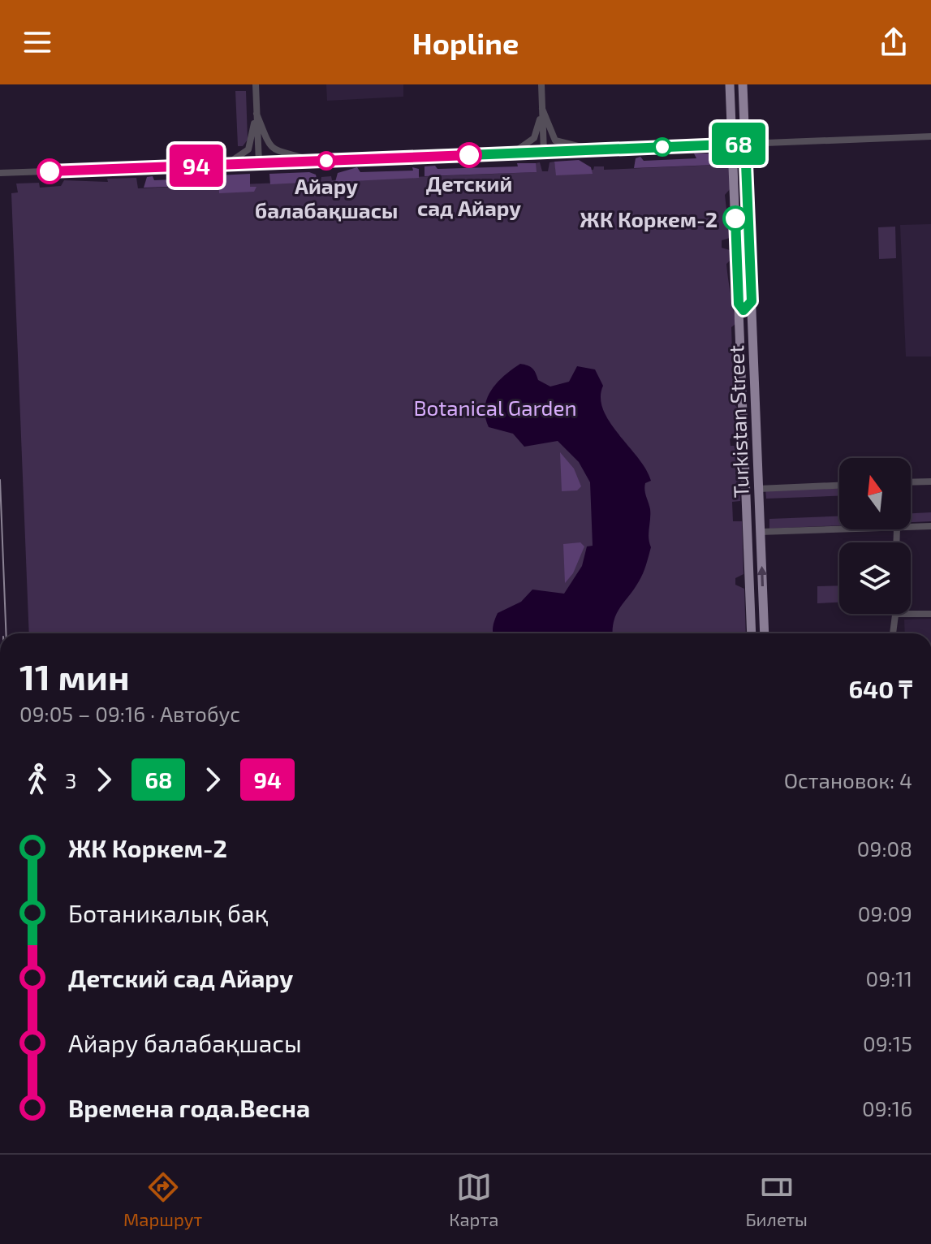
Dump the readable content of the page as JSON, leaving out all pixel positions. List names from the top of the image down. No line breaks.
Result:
{"streets":{"main road":["Turkistan Street"]},"parks":["Botanical Garden"],"places":["Детский сад Айару","Айару балабақшасы","ЖК Коркем-2"],"lines":["bus line 68","bus line 94"],"north":"top","page":{"header":"Hopline","on_map":["68","94"],"heading":["11 мин","09:05 – 09:16 · Автобус","640 ₸"],"legs":["3","68","94","Остановок: 4"],"list":[{"name":"ЖК Коркем-2","value":"09:08"},{"name":"Ботаникалық бақ","value":"09:09"},{"name":"Детский сад Айару","value":"09:11"},{"name":"Айару балабақшасы","value":"09:15"},{"name":"Времена года.Весна","value":"09:16"}],"tabs":["Маршрут","Карта","Билеты"]}}
